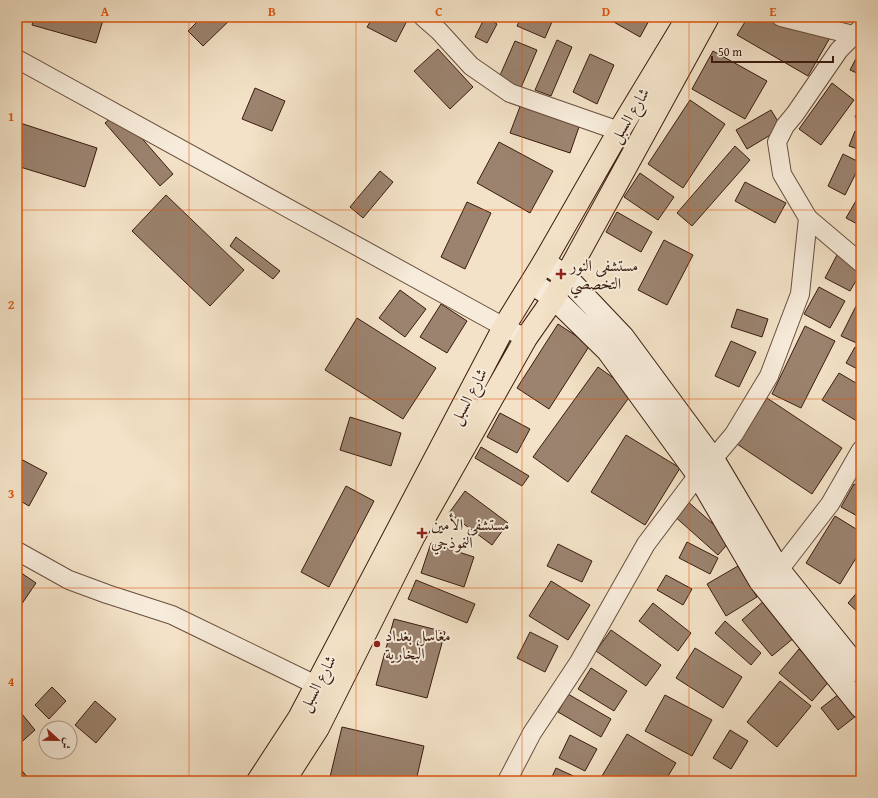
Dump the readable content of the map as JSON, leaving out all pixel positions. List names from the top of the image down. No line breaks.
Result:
{"streets":{"main road":["شارع السبل"]},"places":{"health":["مستشفى النور التخصصي","مستشفى الأمين النموذجي"],"other":["مغاسل بغداد البخارية"]},"scale_bar":"50 m","north":"right","grid":{"columns":["A","B","C","D","E"],"rows":["1","2","3","4"]}}
